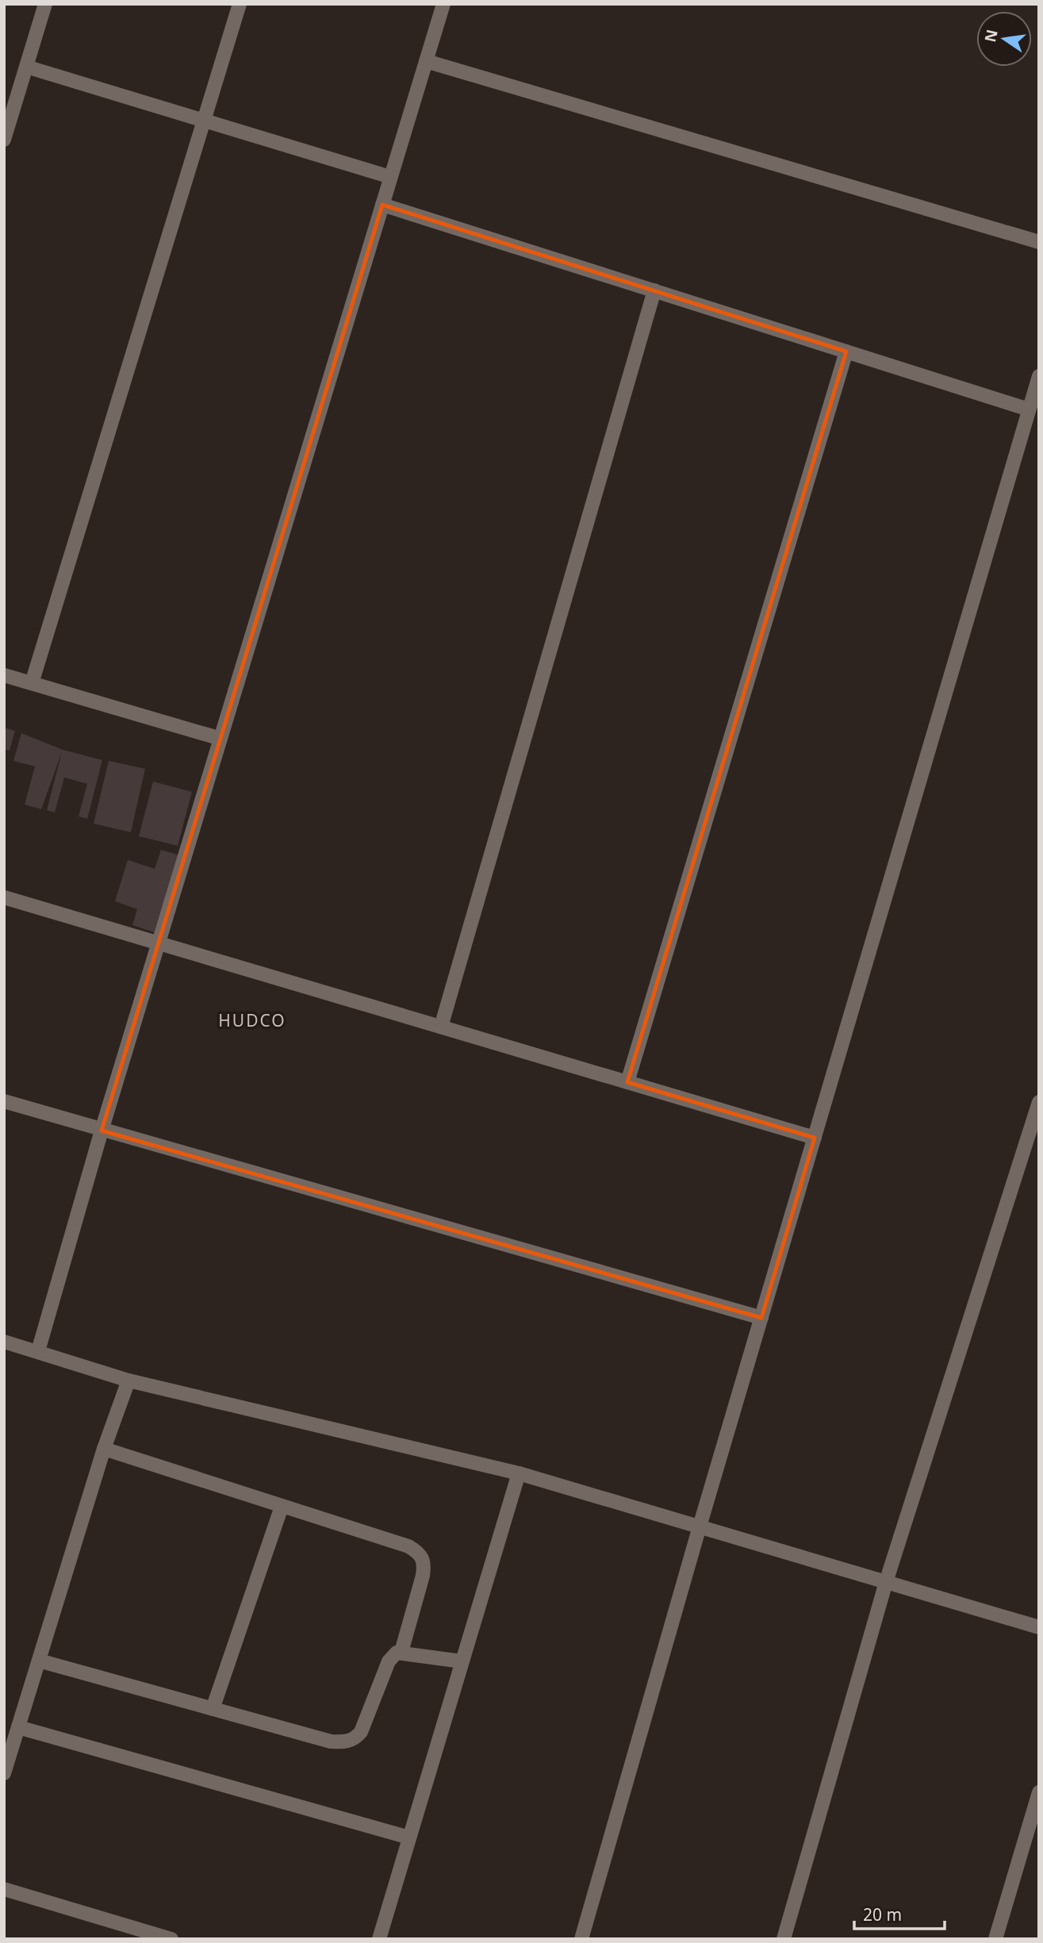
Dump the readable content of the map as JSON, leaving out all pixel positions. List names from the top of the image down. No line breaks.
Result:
{"districts":["HUDCO"],"scale_bar":"20 m","north":"left"}
